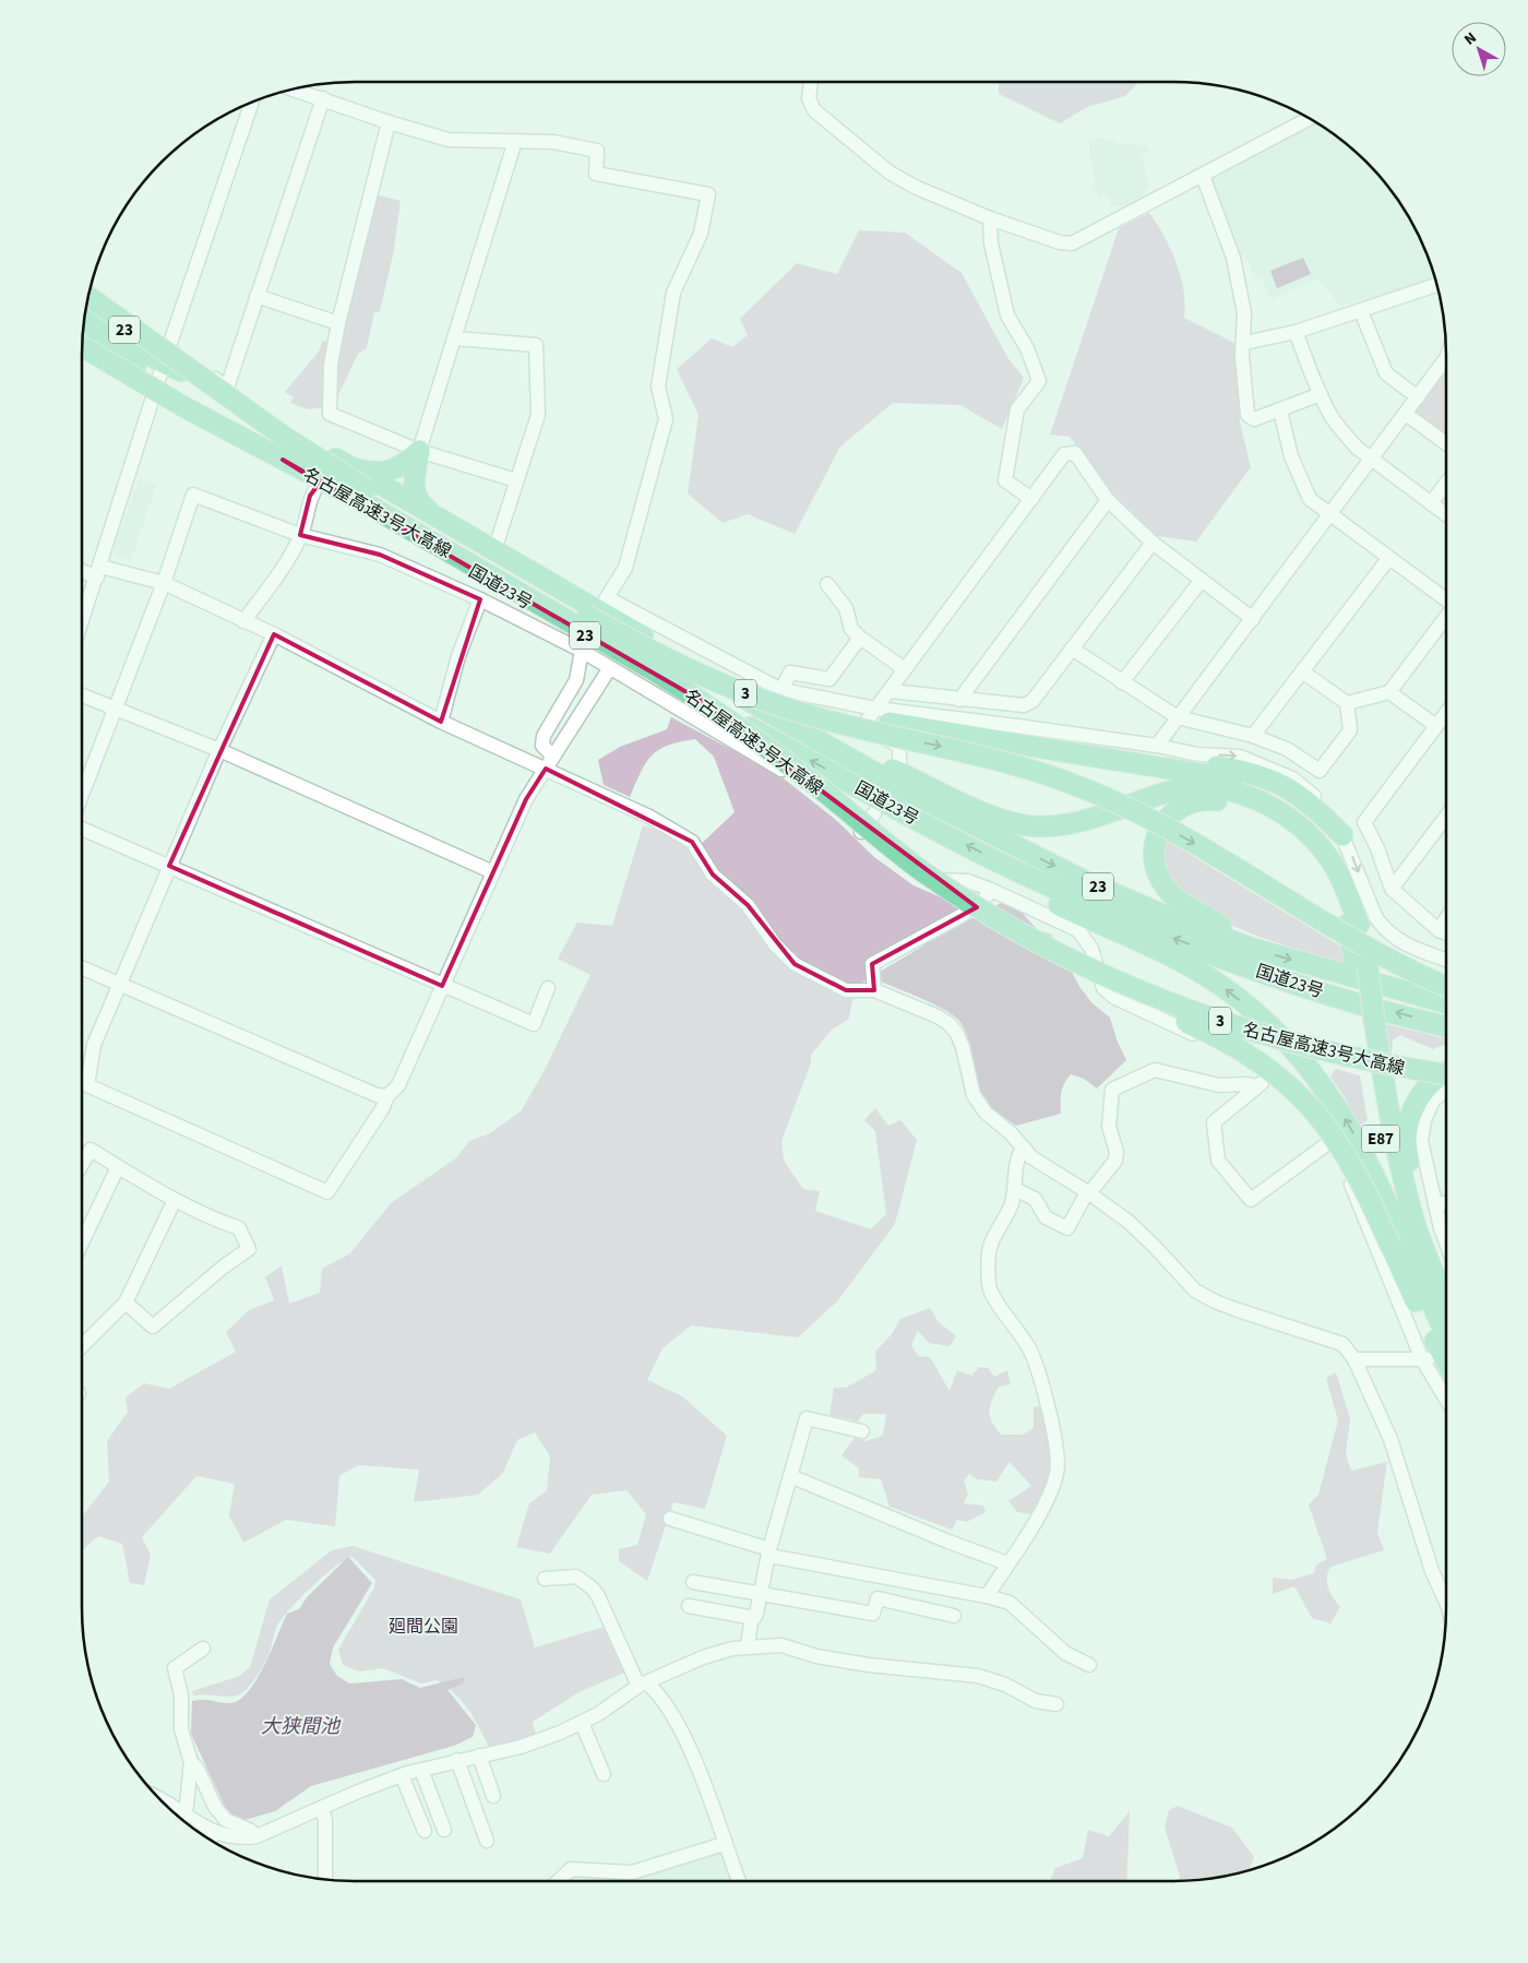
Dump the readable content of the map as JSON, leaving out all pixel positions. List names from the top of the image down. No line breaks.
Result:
{"streets":{"highway":["23","名古屋高速3号大高線","国道23号","3","E87"]},"crossings":[["23","国道23号"],["名古屋高速3号大高線","国道23号"]],"water":["大狭間池"],"parks":["廻間公園"],"north":"top left"}
